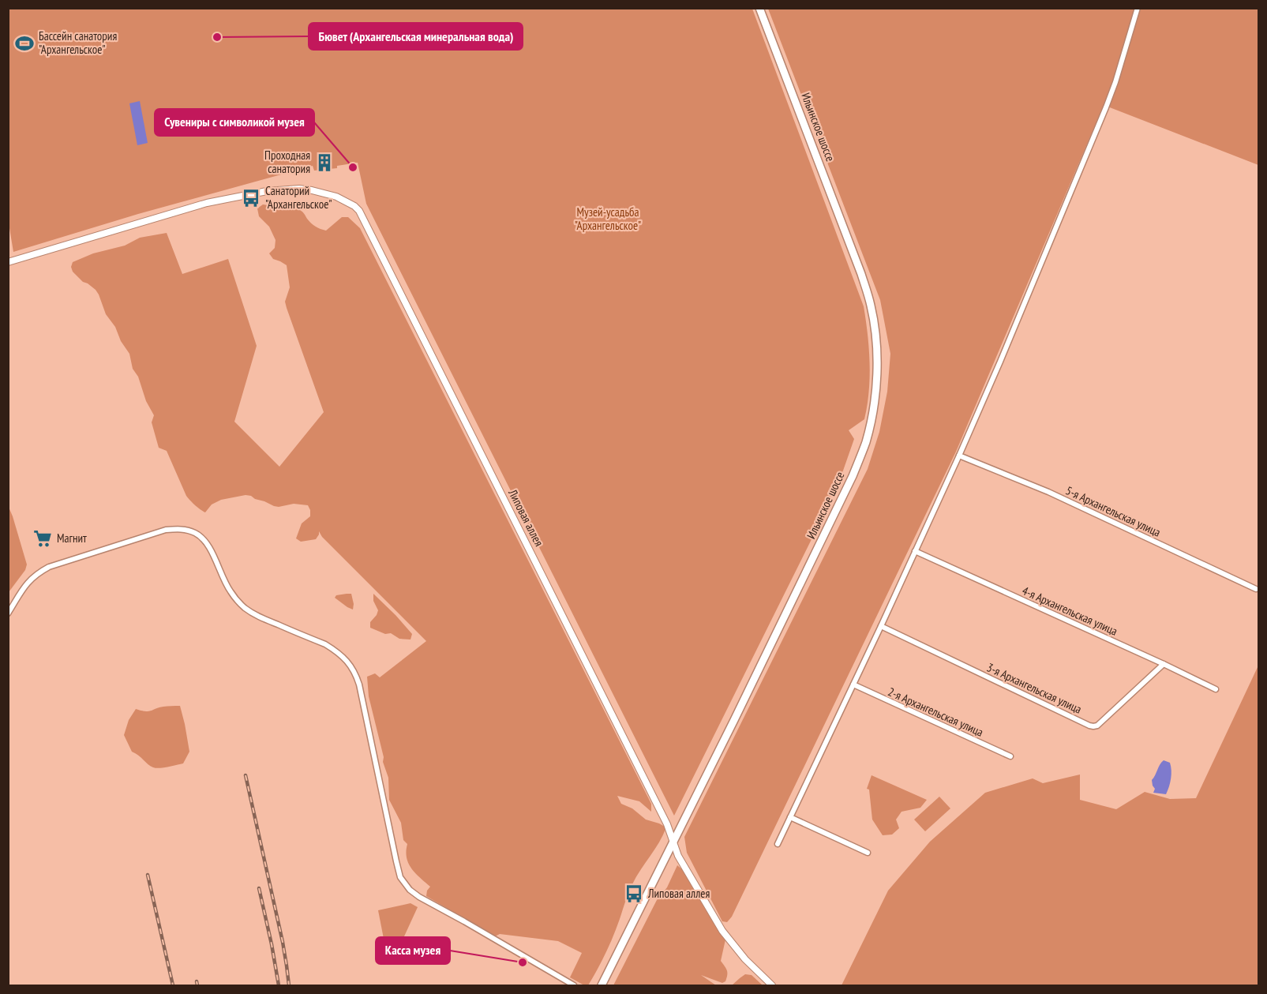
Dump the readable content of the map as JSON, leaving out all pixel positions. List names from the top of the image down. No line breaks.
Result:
{"streets":{"main road":["Ильинское шоссе"],"street":["5-я Архангельская улица","Липовая аллея","4-я Архангельская улица","3-я Архангельская улица","2-я Архангельская улица"]},"crossings":[["Ильинское шоссе","Липовая аллея"],["4-я Архангельская улица","3-я Архангельская улица"]],"parks":["Музей-усадьба \"Архангельское\""],"places":{"other":["Бювет (Архангельская минеральная вода)","Сувениры с символикой музея","Касса музея"],"sports":["Бассейн санатория \"Архангельское\""],"building":["Проходная санатория"],"bus stop":["Санаторий \"Архангельское\"","Липовая аллея"],"supermarket":["Магнит"]}}
